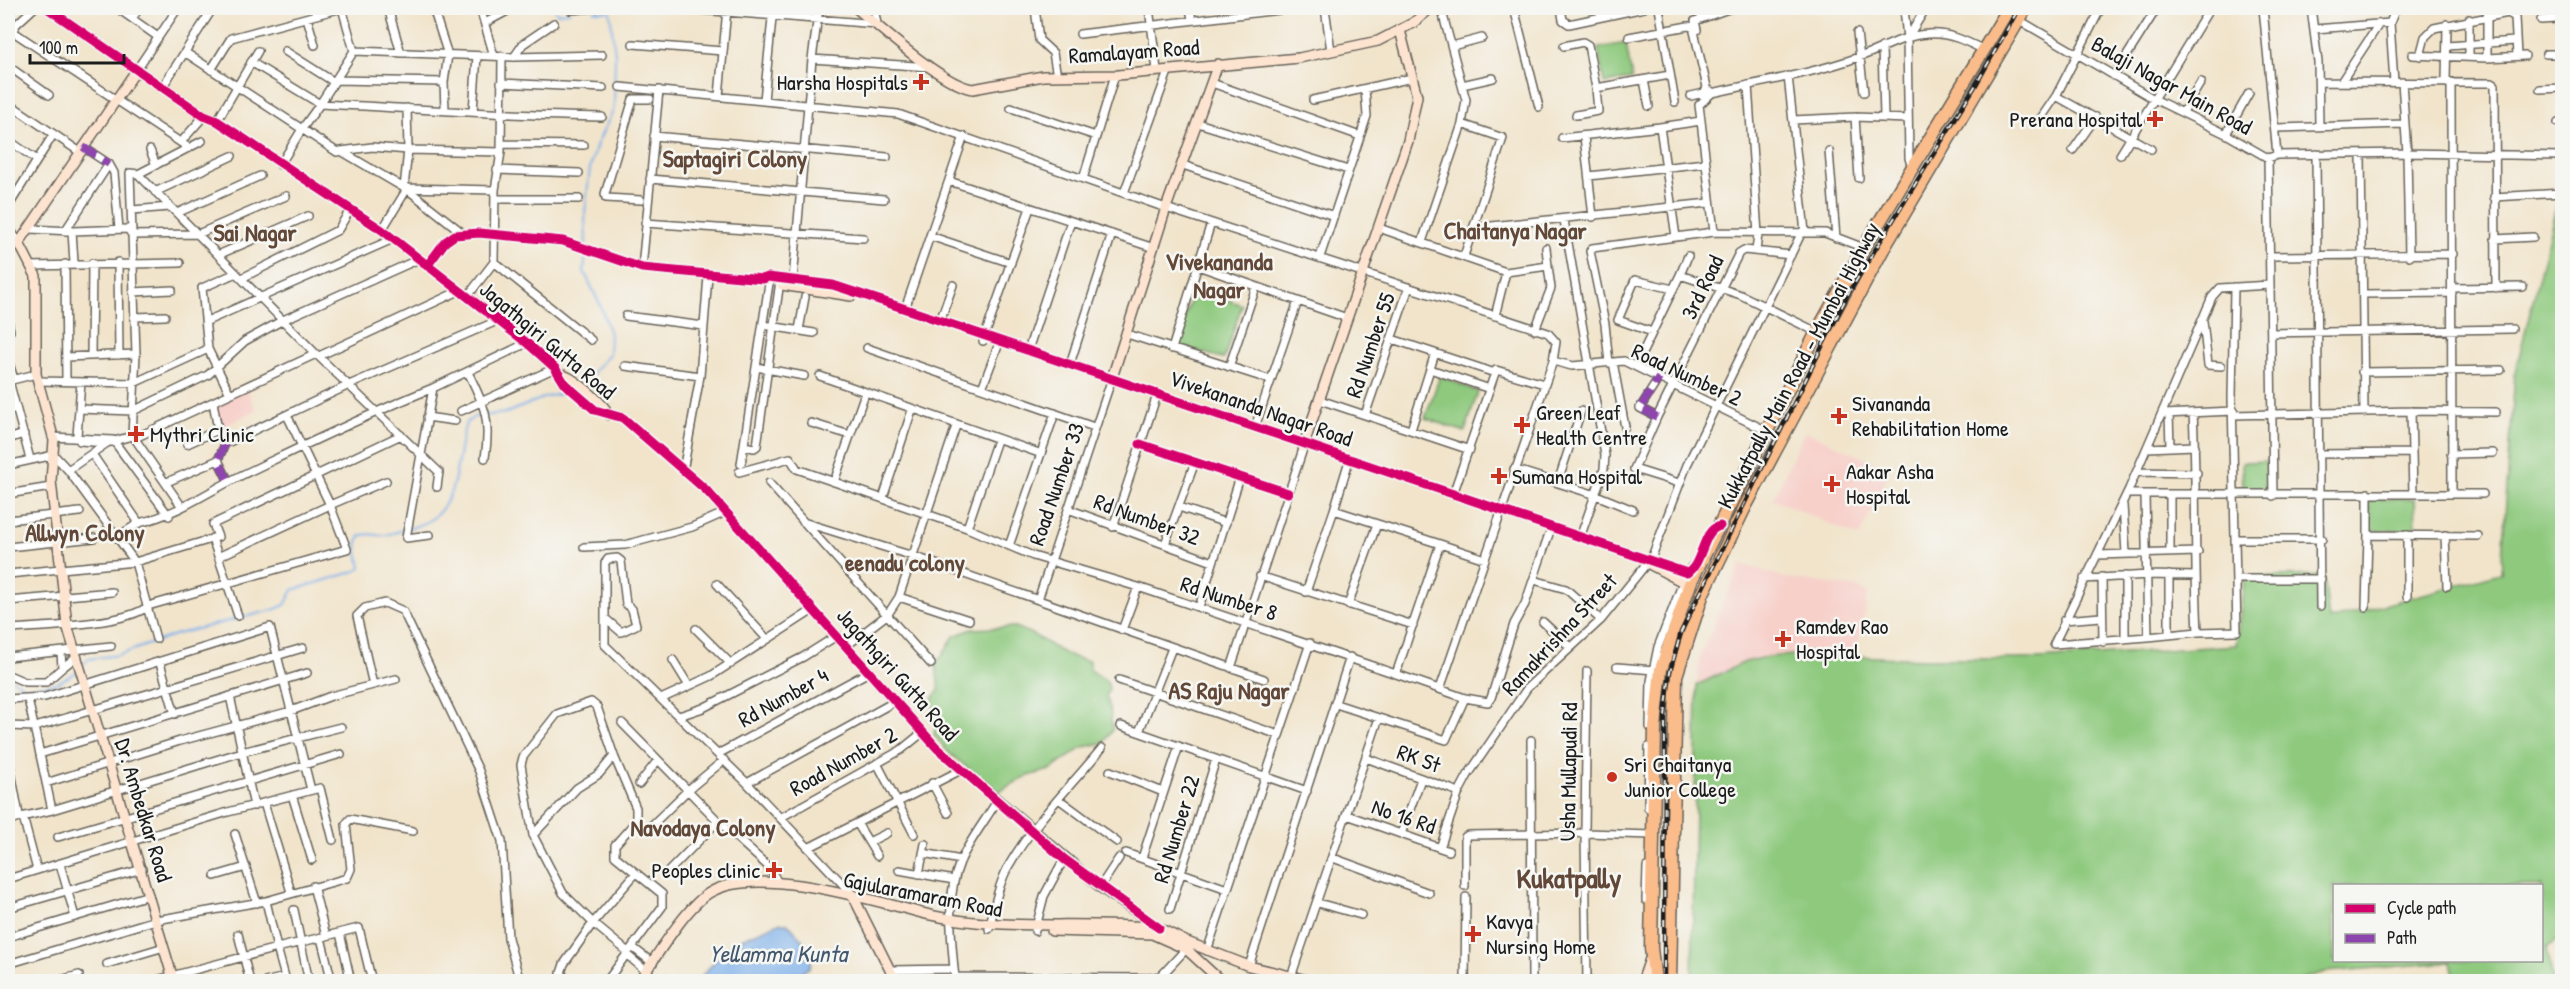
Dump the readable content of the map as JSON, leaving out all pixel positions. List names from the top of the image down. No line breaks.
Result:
{"streets":{"highway":["Kukkatpally Main Road - Mumbai Highway"],"street":["Ramalayam Road","Balaji Nagar Main Road","3rd Road","Jagathgiri Gutta Road","Rd Number 55","Road Number 2","Vivekananda Nagar Road","Road Number 33","Rd Number 32","Rd Number 8","Ramakrishna Street","Rd Number 4","RK St","Usha Mullapudi Rd","Dr. Ambedkar Road","No 16 Rd","Rd Number 22","Gajularamaram Road"]},"crossings":[["Balaji Nagar Main Road","Kukkatpally Main Road - Mumbai Highway"],["3rd Road","Road Number 2"],["3rd Road","Ramakrishna Street"],["Jagathgiri Gutta Road","Road Number 2"],["Jagathgiri Gutta Road","Rd Number 4"],["Jagathgiri Gutta Road","Gajularamaram Road"],["Kukkatpally Main Road - Mumbai Highway","Road Number 2"],["Kukkatpally Main Road - Mumbai Highway","Vivekananda Nagar Road"],["Road Number 2","Ramakrishna Street"],["Vivekananda Nagar Road","Road Number 33"],["Vivekananda Nagar Road","Ramakrishna Street"],["Road Number 33","Rd Number 32"],["Road Number 33","Rd Number 8"],["Ramakrishna Street","RK St"],["Ramakrishna Street","No 16 Rd"]],"districts":["Saptagiri Colony","Chaitanya Nagar","Sai Nagar","Vivekananda Nagar","Allwyn Colony","eenadu colony","AS Raju Nagar","Navodaya Colony","Kukatpally"],"water":["Yellamma Kunta"],"places":{"health":["Harsha Hospitals","Prerana Hospital","Sivananda Rehabilitation Home","Green Leaf Health Centre","Mythri Clinic","Sumana Hospital","Aakar Asha Hospital","Ramdev Rao Hospital","Peoples clinic","Kavya Nursing Home"],"other":["Sri Chaitanya Junior College"]},"legend":["Cycle path","Path"],"scale_bar":"100 m"}
